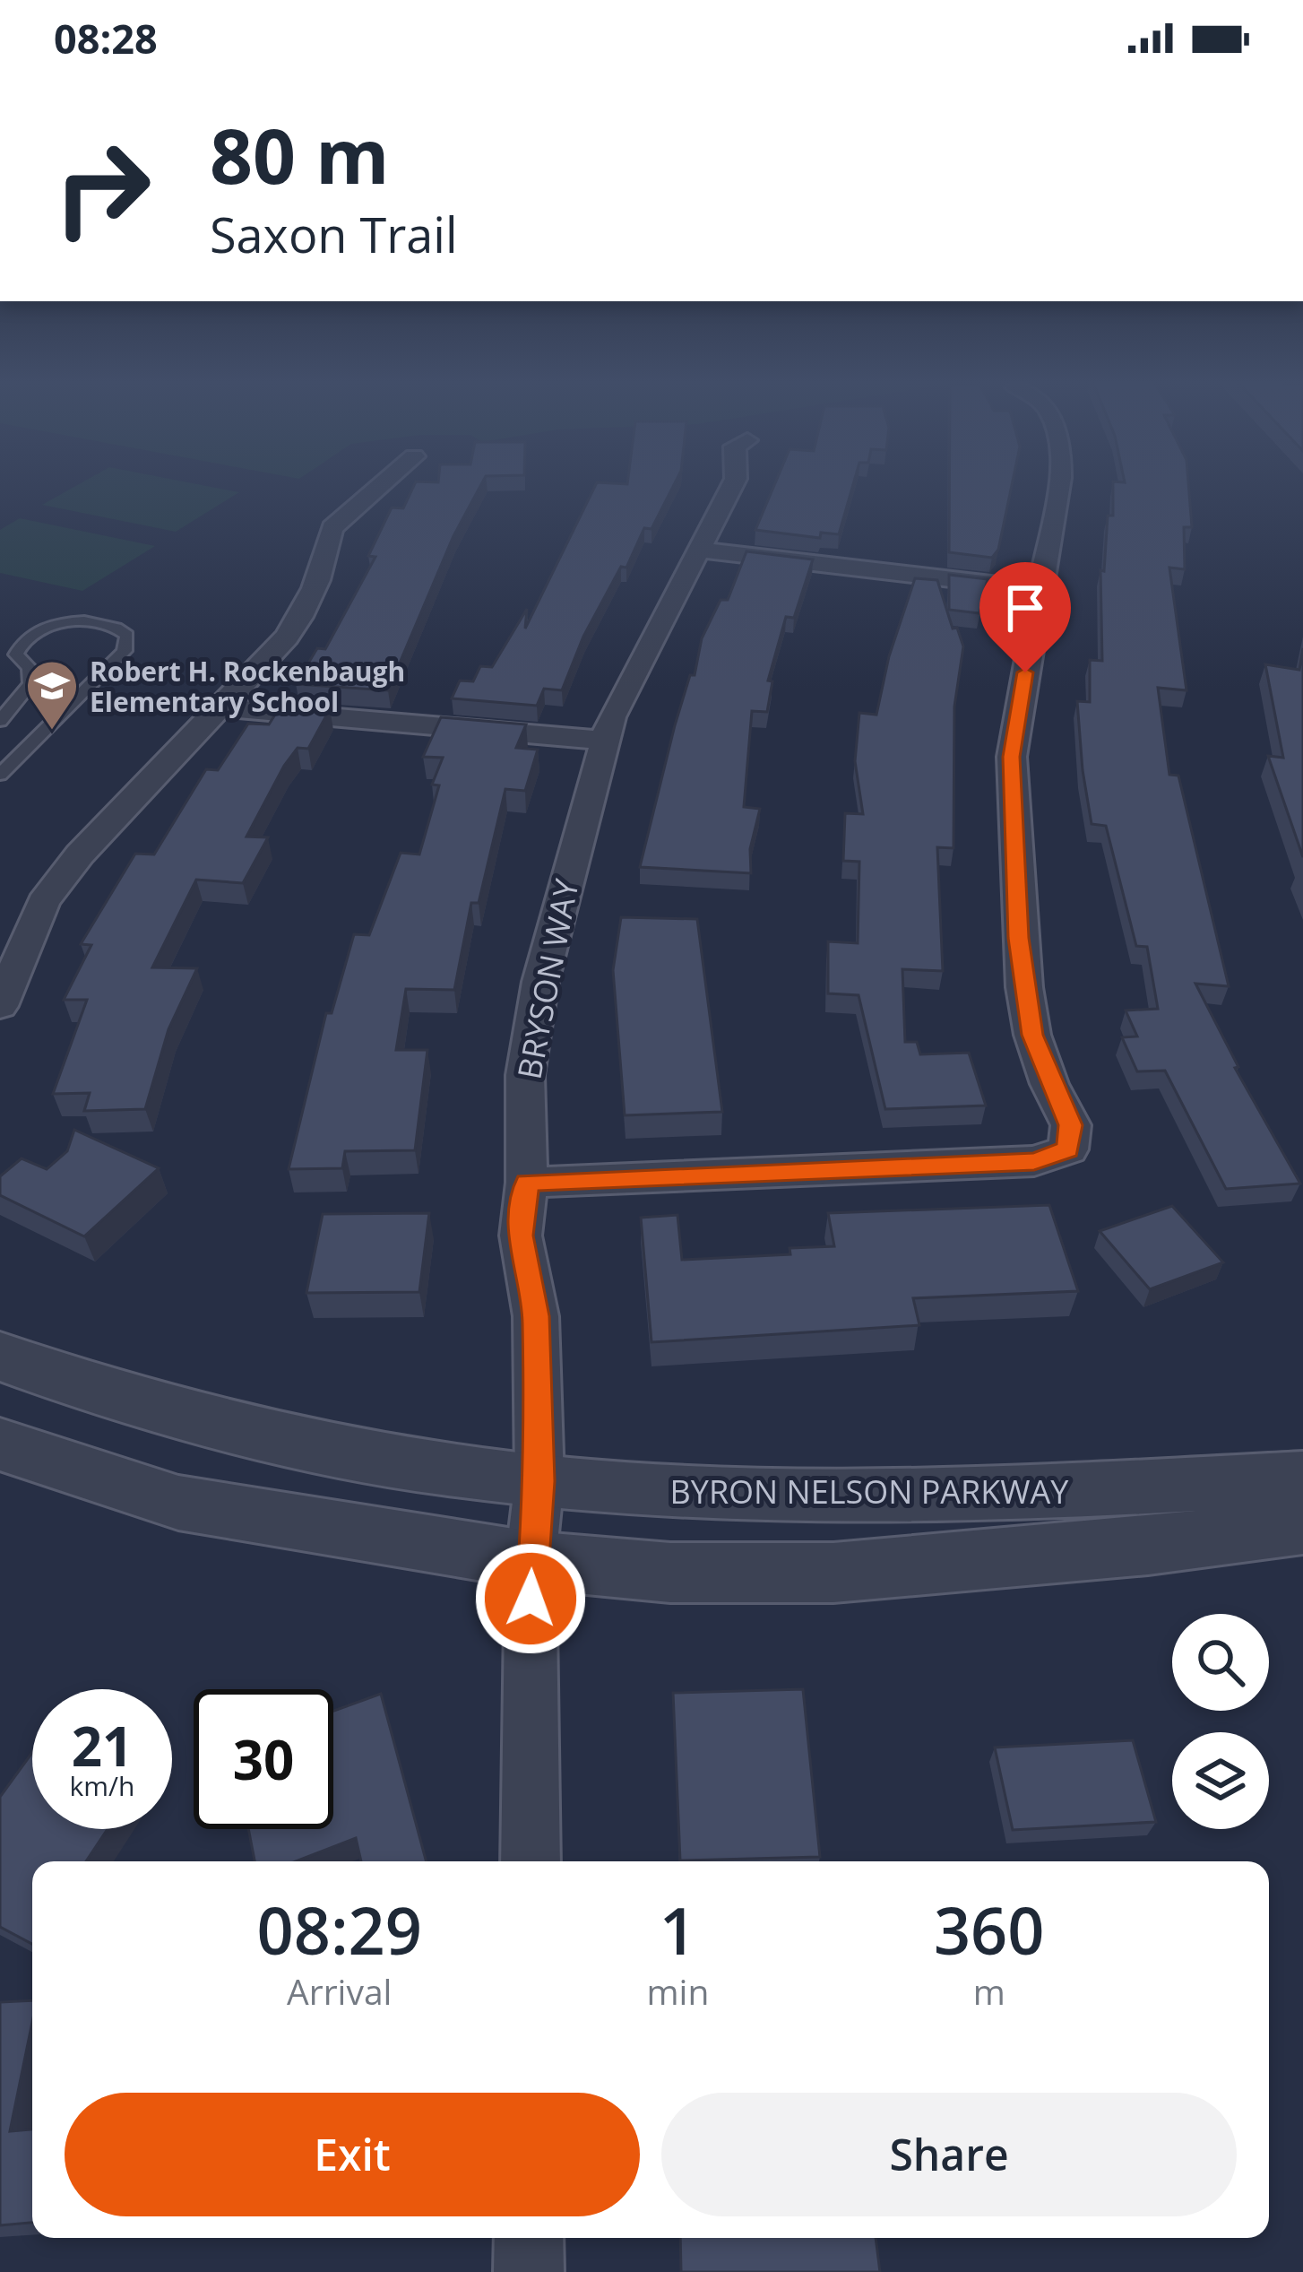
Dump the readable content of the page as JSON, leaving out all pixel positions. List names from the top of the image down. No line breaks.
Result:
{"streets":{"street":["BRYSON WAY","BYRON NELSON PARKWAY"]},"crossings":[["BRYSON WAY","BYRON NELSON PARKWAY"]],"places":{"school or university":["Robert H. Rockenbaugh Elementary School"]},"page":{"status":"08:28","turn":["80 m","Saxon Trail"],"speed":"21 km/h","limit":"30","eta":["08:29","Arrival","1","min","360","m"],"buttons":["Exit","Share"]}}
